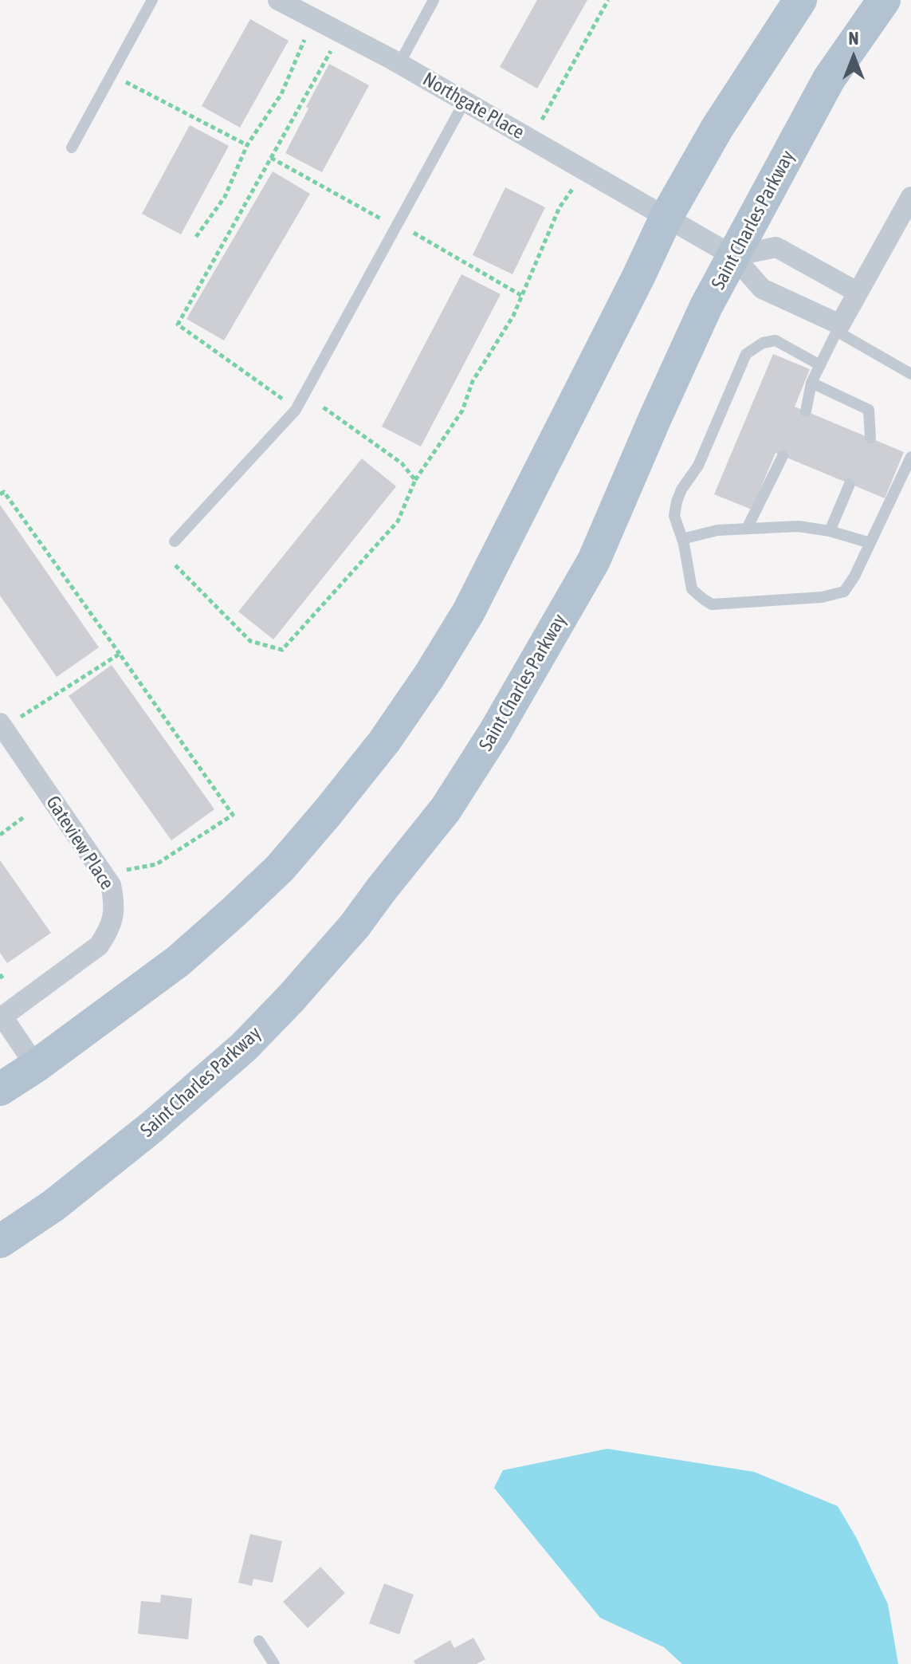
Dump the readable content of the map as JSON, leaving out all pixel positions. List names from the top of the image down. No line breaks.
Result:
{"streets":{"main road":["Saint Charles Parkway"],"street":["Northgate Place","Gateview Place"]},"crossings":[["Northgate Place","Saint Charles Parkway"]],"north":"top"}
